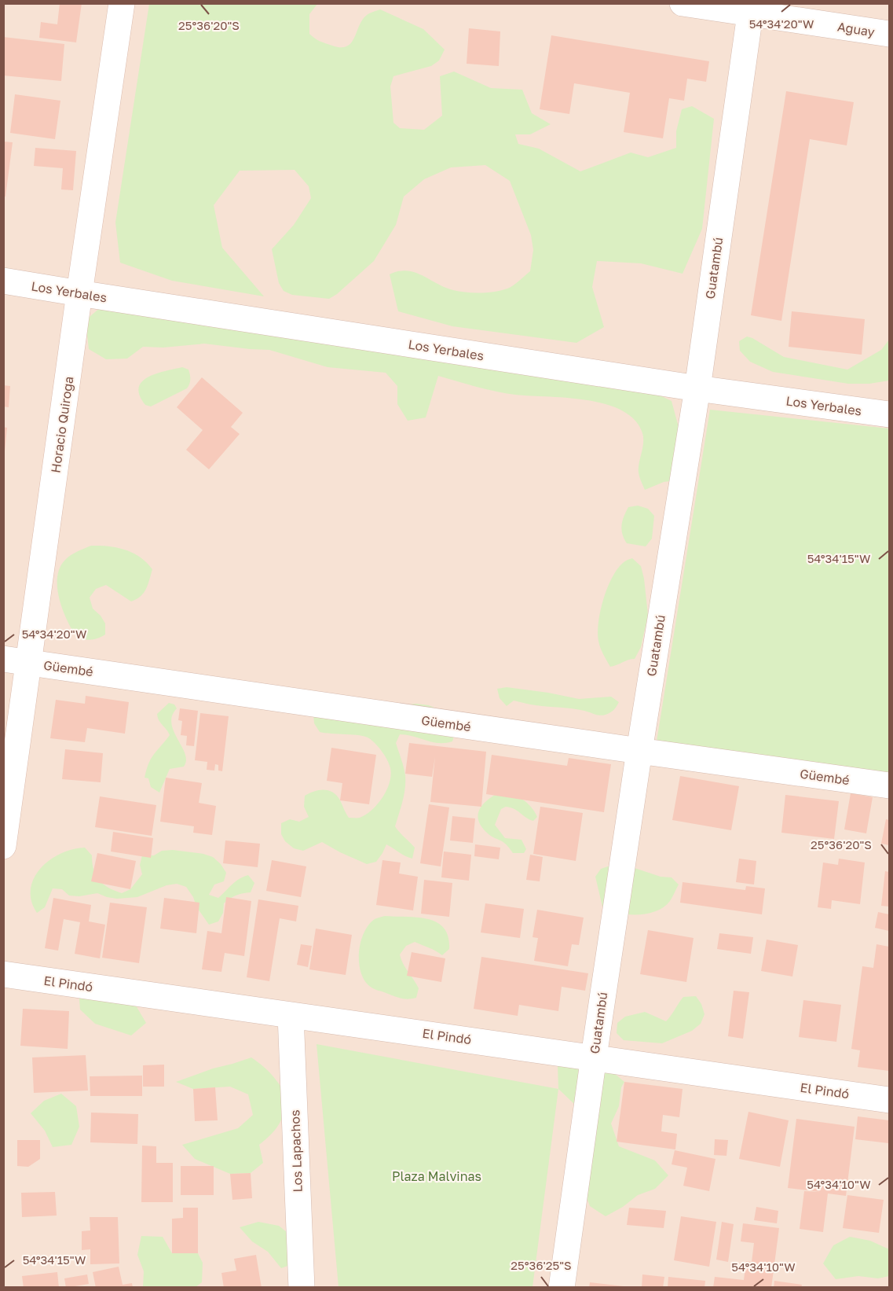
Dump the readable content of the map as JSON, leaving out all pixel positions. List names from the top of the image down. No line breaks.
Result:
{"streets":{"street":["Aguay","Guatambú","Los Yerbales","Horacio Quiroga","Güembé","El Pindó","Los Lapachos"]},"crossings":[["Aguay","Guatambú"],["Guatambú","Los Yerbales"],["Guatambú","Güembé"],["Guatambú","El Pindó"],["Los Yerbales","Horacio Quiroga"],["Horacio Quiroga","Güembé"],["El Pindó","Los Lapachos"]],"parks":["Plaza Malvinas"],"coordinates":["54°34'20\"W","25°36'20\"S","54°34'15\"W","54°34'10\"W","25°36'25\"S"]}
